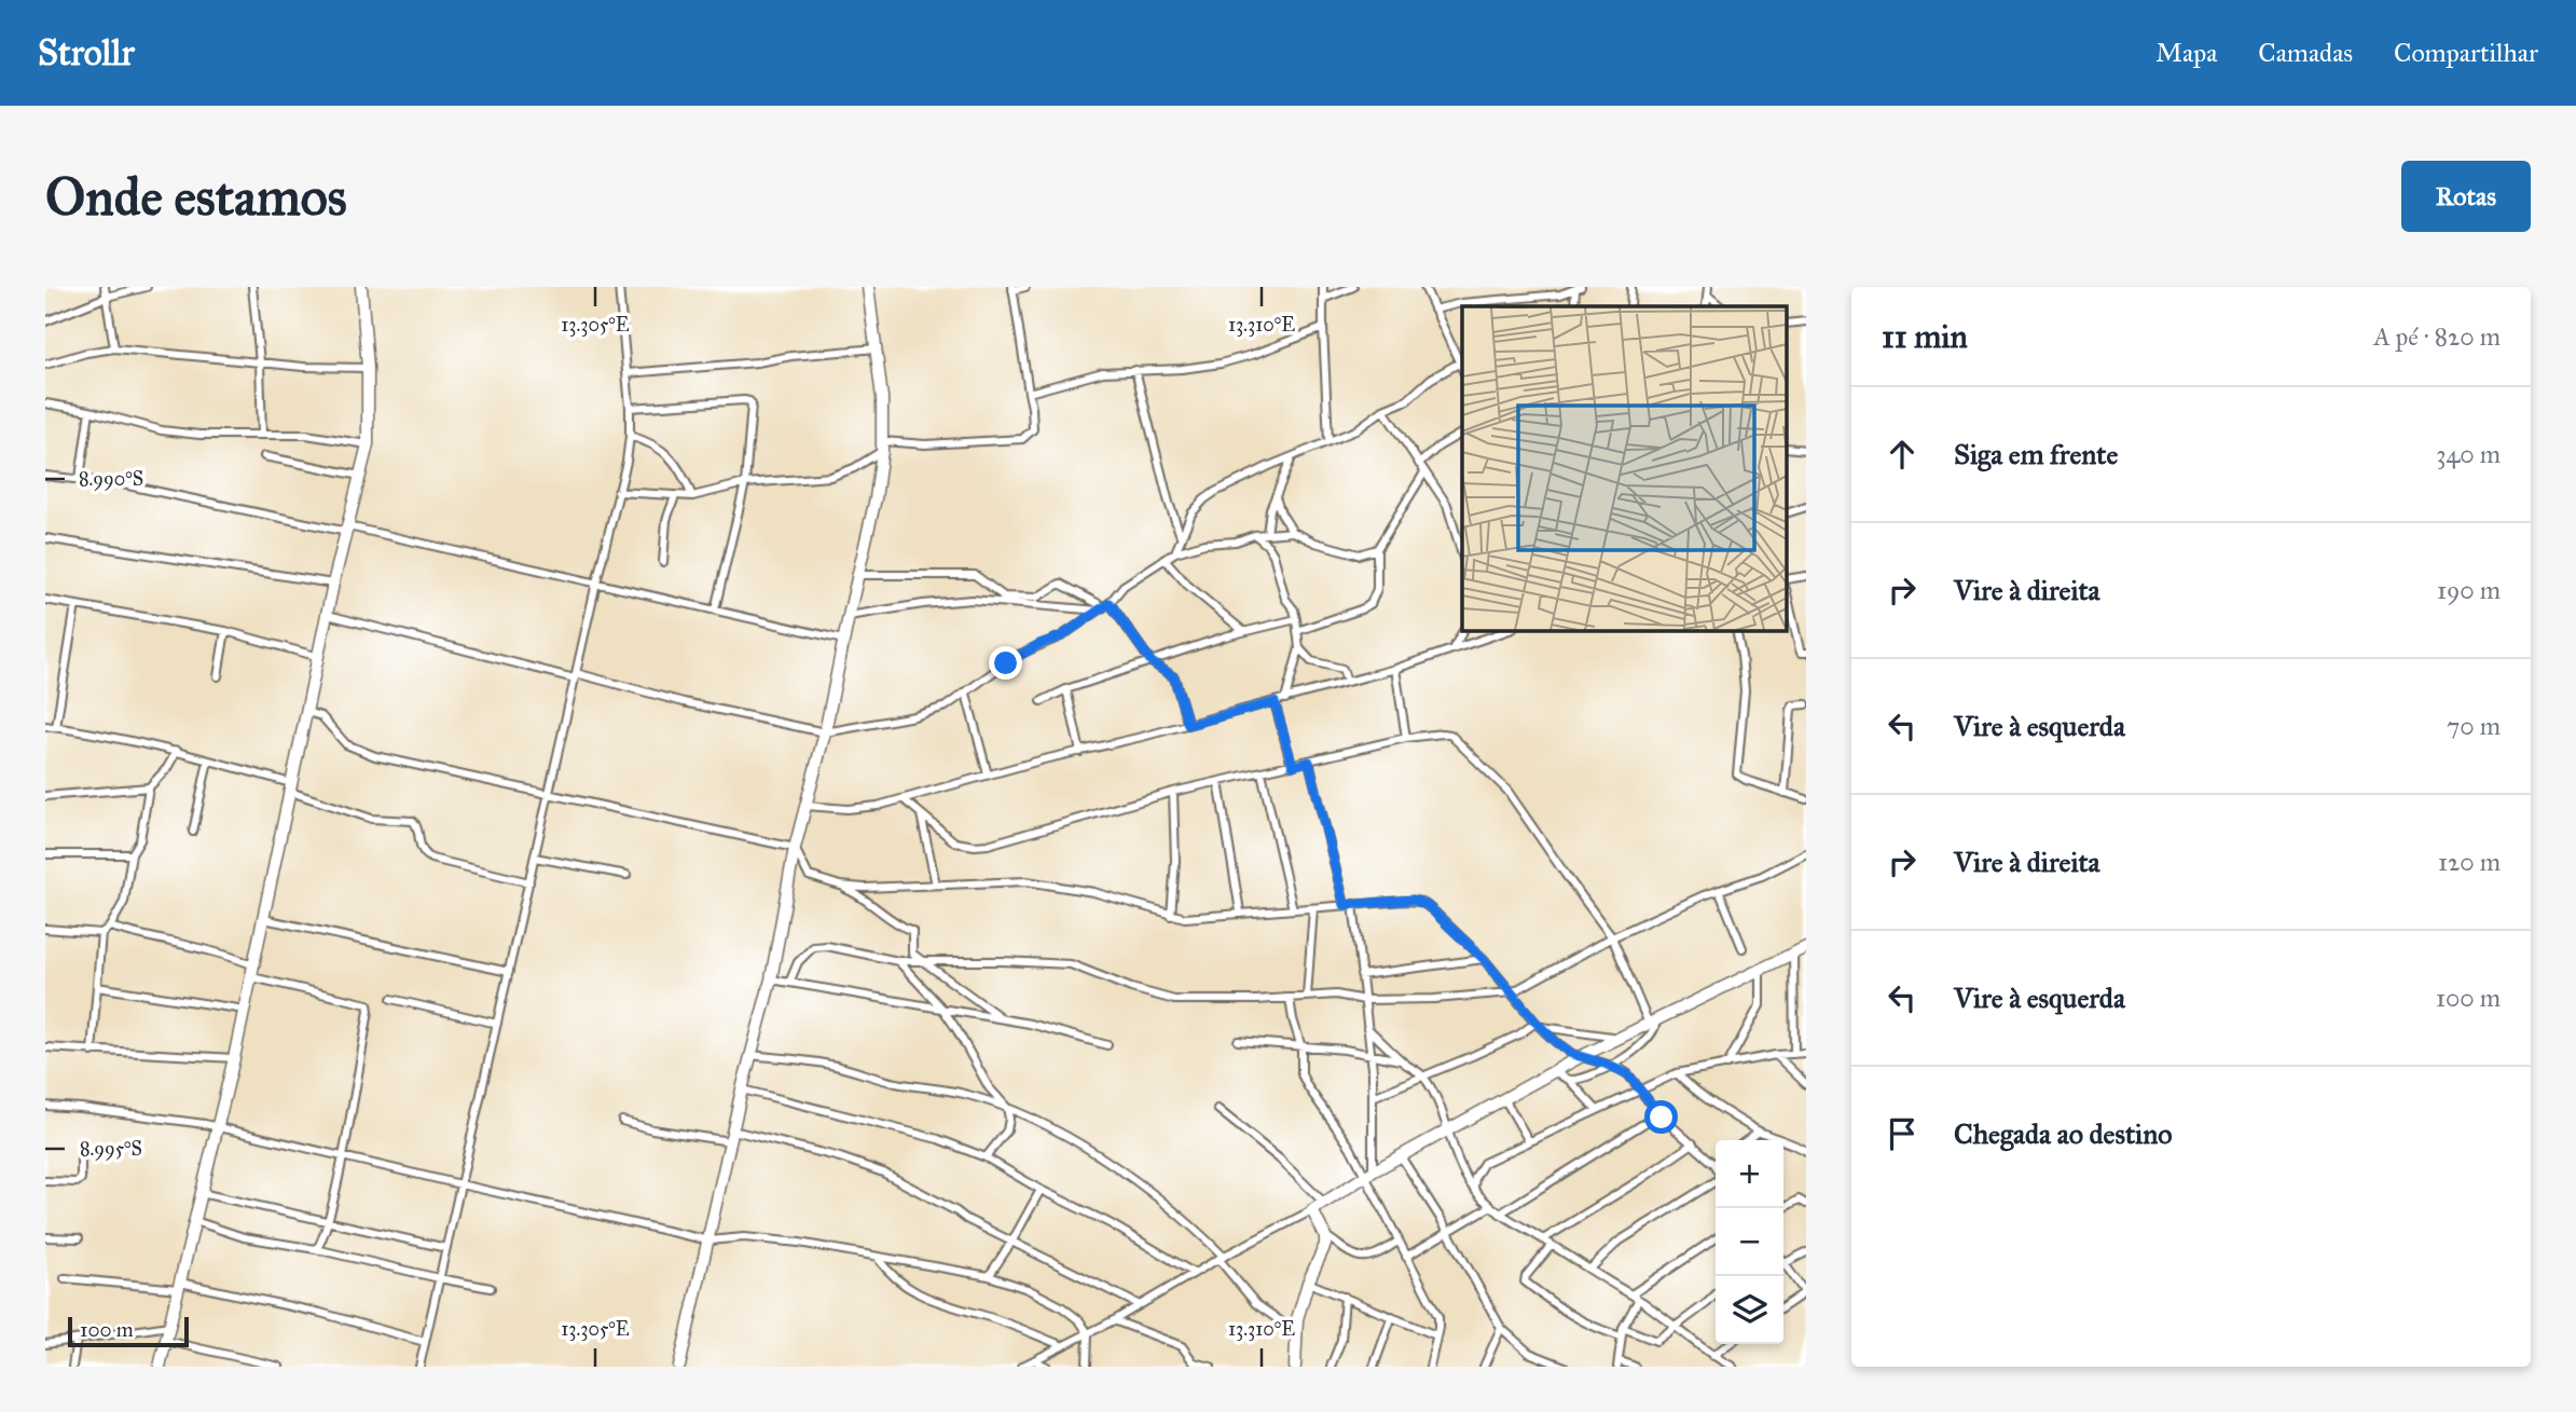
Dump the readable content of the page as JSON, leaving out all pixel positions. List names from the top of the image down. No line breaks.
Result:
{"scale_bar":"100 m","page":{"header":"Strollr","nav":["Mapa","Camadas","Compartilhar"],"buttons":"Rotas","title":"Onde estamos","heading":["11 min","A pé · 820 m"],"list":[["Siga em frente","340 m"],["Vire à direita","190 m"],["Vire à esquerda","70 m"],["Vire à direita","120 m"],["Vire à esquerda","100 m"],"Chegada ao destino"],"map_buttons":["+","−"],"scale":"100 m"},"coordinates":["13.305°E","13.310°E","8.990°S","8.995°S"]}
